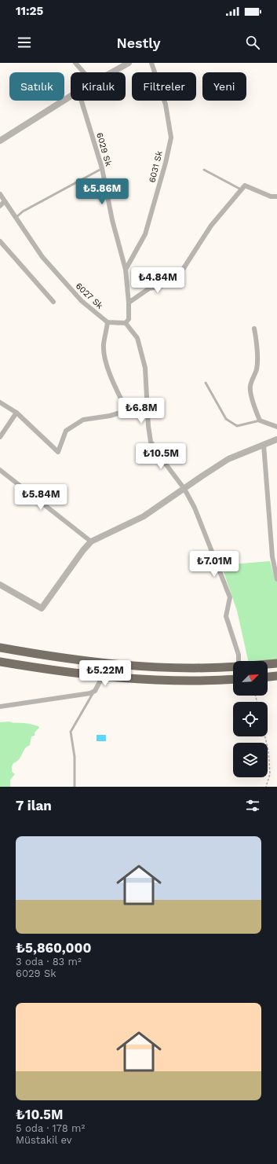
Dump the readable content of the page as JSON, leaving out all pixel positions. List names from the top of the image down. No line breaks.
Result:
{"streets":{"street":["6029 Sk","6031 Sk","6027 Sk"]},"crossings":[["6029 Sk","6031 Sk"]],"north":"top right","page":{"status":"11:25","header":"Nestly","chip":["Satılık","Kiralık","Filtreler","Yeni"],"price":["₺5.86M","₺4.84M","₺6.8M","₺10.5M","₺5.84M","₺7.01M","₺5.22M"],"heading":"7 ilan","list":[{"name":"₺5,860,000","note":"3 oda · 83 m² · 6029 Sk"},{"name":"₺10.5M","note":"5 oda · 178 m² · Müstakil ev"}]}}
